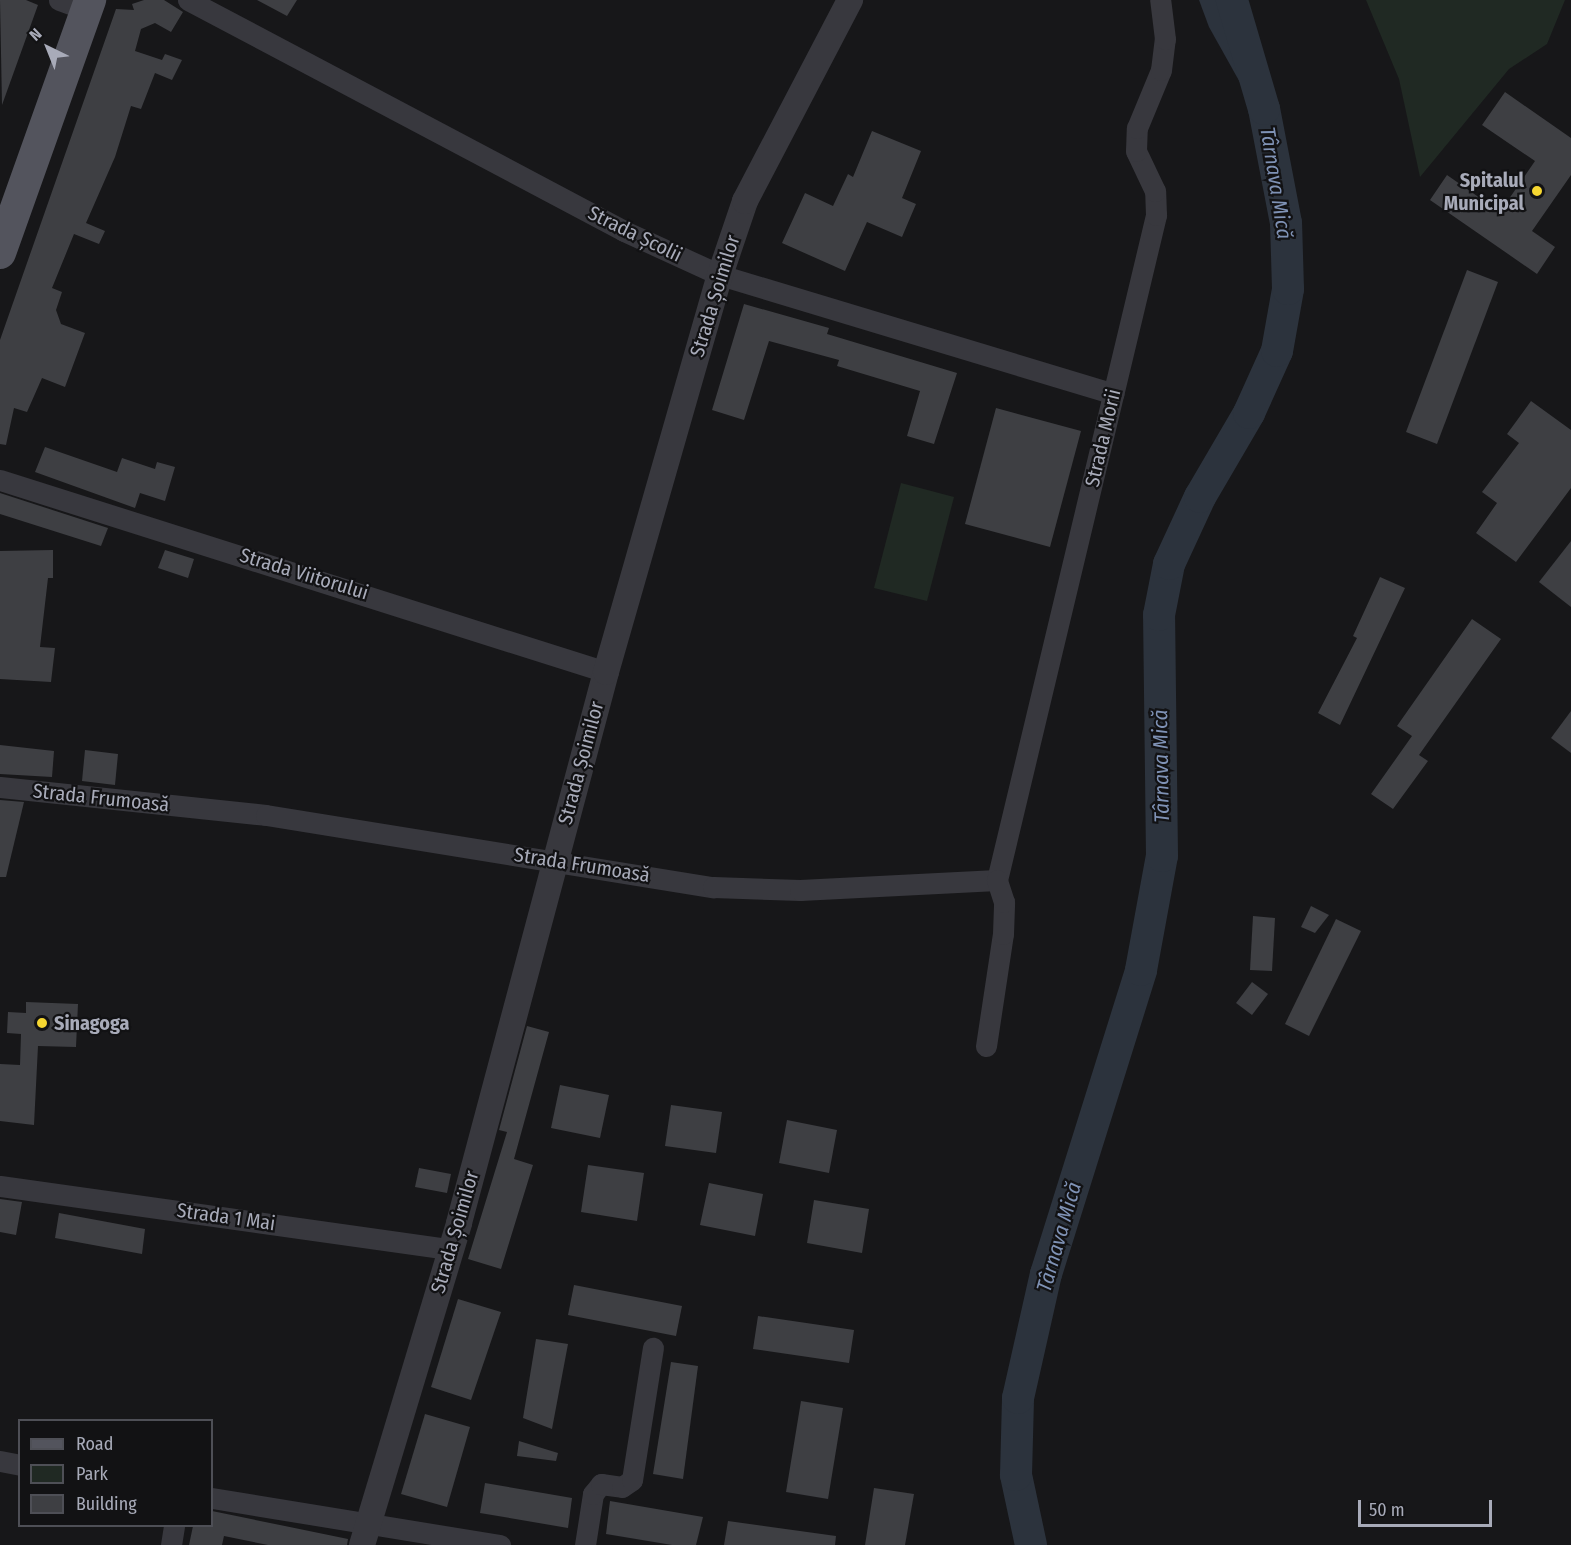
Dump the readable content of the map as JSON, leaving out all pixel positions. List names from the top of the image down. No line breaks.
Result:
{"streets":{"street":["Strada Școlii","Strada Șoimilor","Strada Morii","Strada Viitorului","Strada Frumoasă","Strada 1 Mai"]},"crossings":[["Strada Școlii","Strada Șoimilor"],["Strada Școlii","Strada Morii"],["Strada Șoimilor","Strada Viitorului"],["Strada Șoimilor","Strada Frumoasă"],["Strada Șoimilor","Strada 1 Mai"],["Strada Morii","Strada Frumoasă"]],"water":["Târnava Mică"],"places":["Spitalul Municipal","Sinagoga"],"legend":["Road","Park","Building"],"scale_bar":"50 m","north":"top left"}
